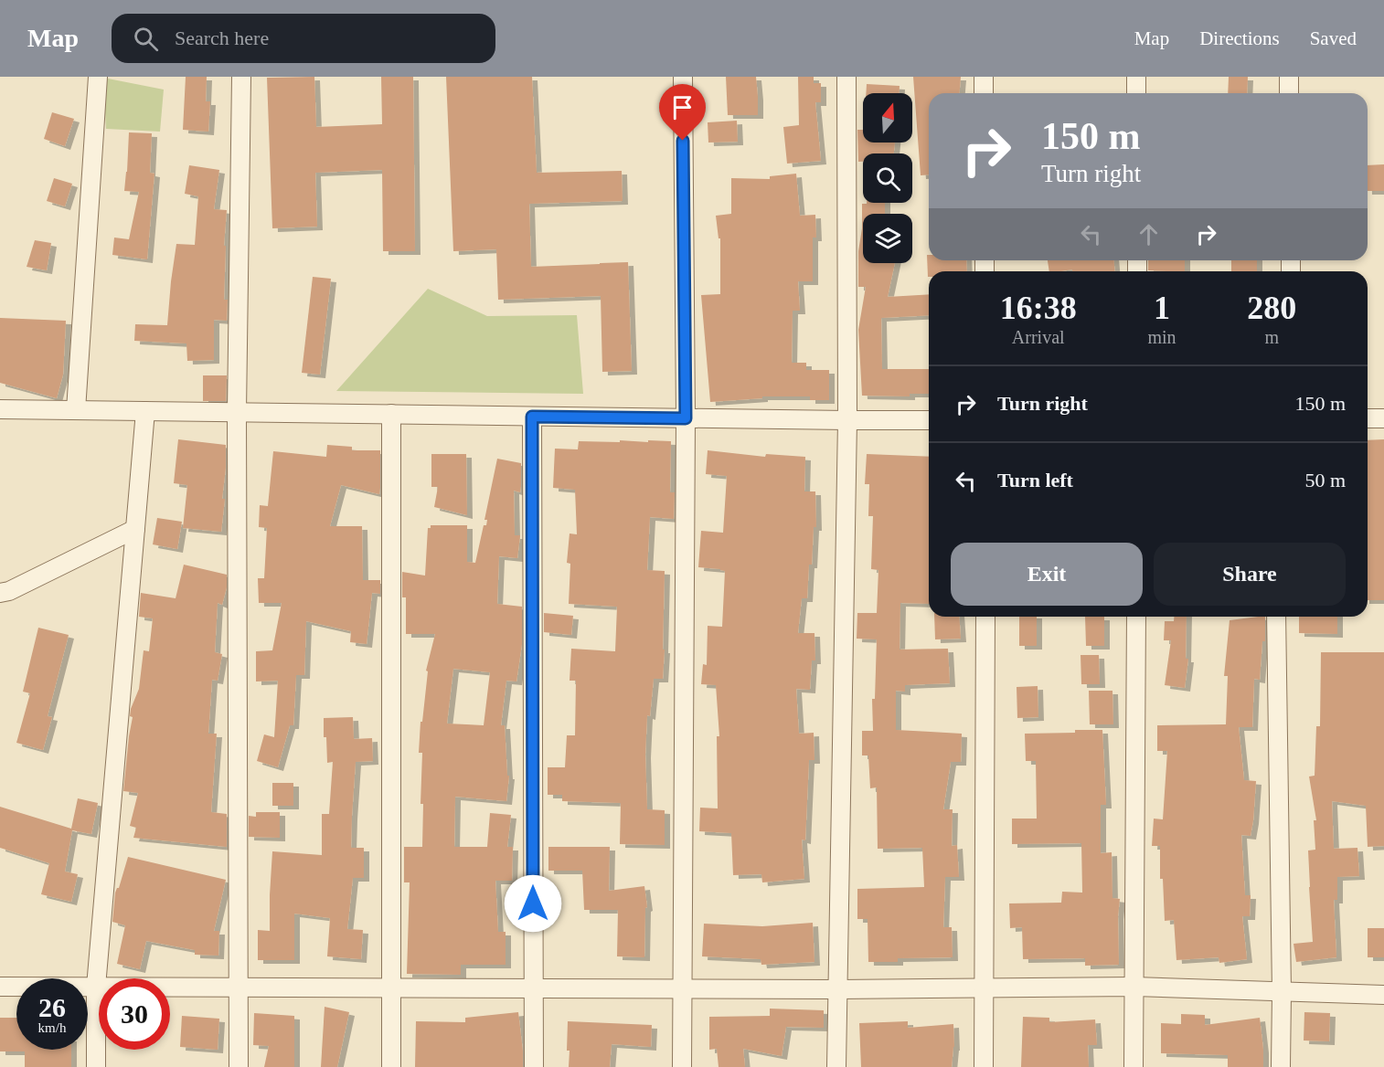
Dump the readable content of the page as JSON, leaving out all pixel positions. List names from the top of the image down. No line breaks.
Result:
{"north":"top","page":{"header":"Map","search":"Search here","nav":["Map","Directions","Saved"],"turn":["150 m","Turn right"],"eta":["16:38","Arrival","1","min","280","m"],"list":[{"name":"Turn right","value":"150 m"},{"name":"Turn left","value":"50 m"}],"buttons":["Exit","Share"],"speed":"26 km/h","limit":"30"}}
